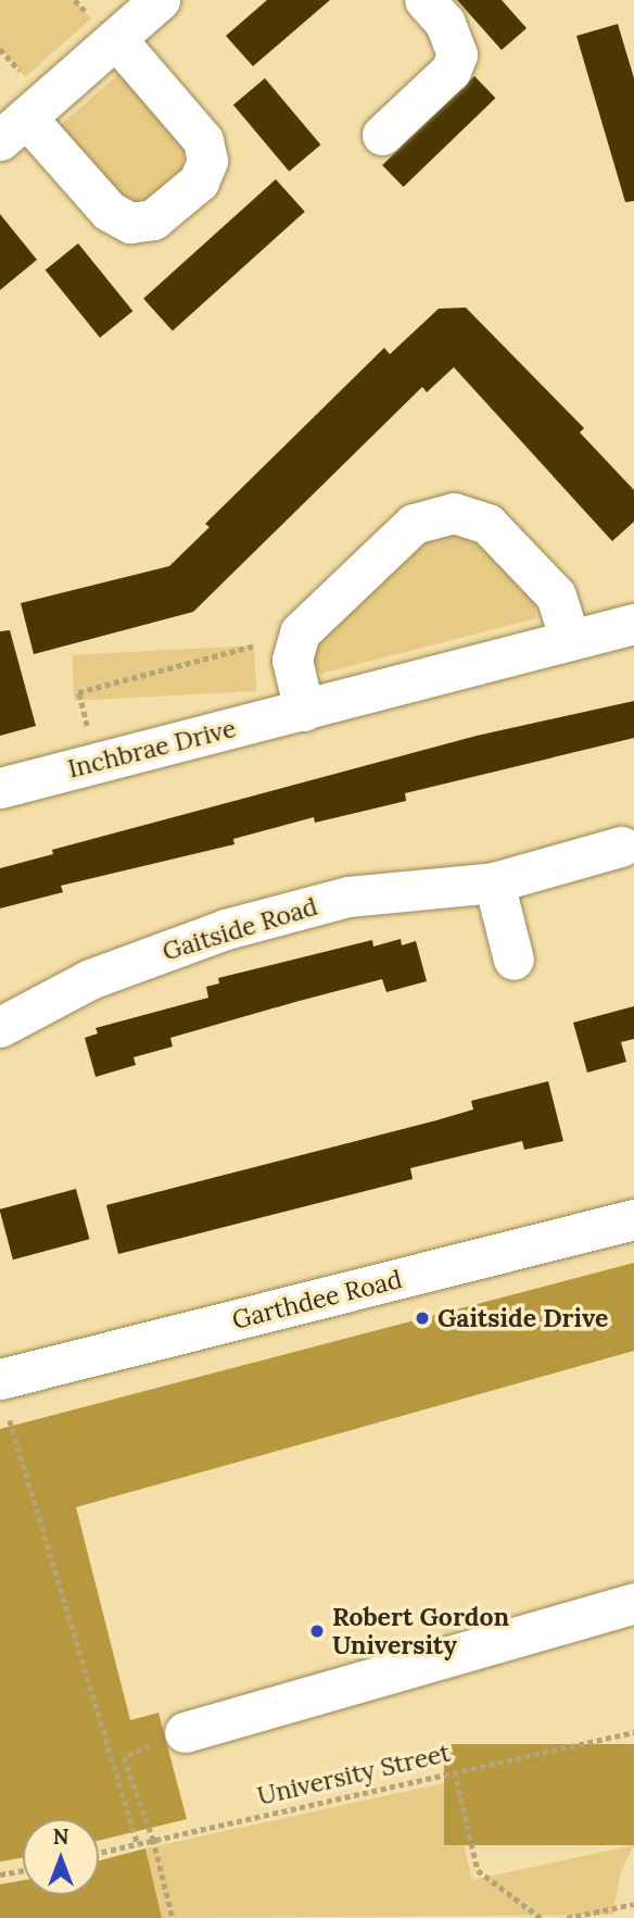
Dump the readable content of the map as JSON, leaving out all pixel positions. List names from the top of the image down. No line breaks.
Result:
{"streets":{"street":["Inchbrae Drive","Gaitside Road","Garthdee Road"],"path":["University Street"]},"places":["Gaitside Drive","Robert Gordon University"],"north":"top"}
